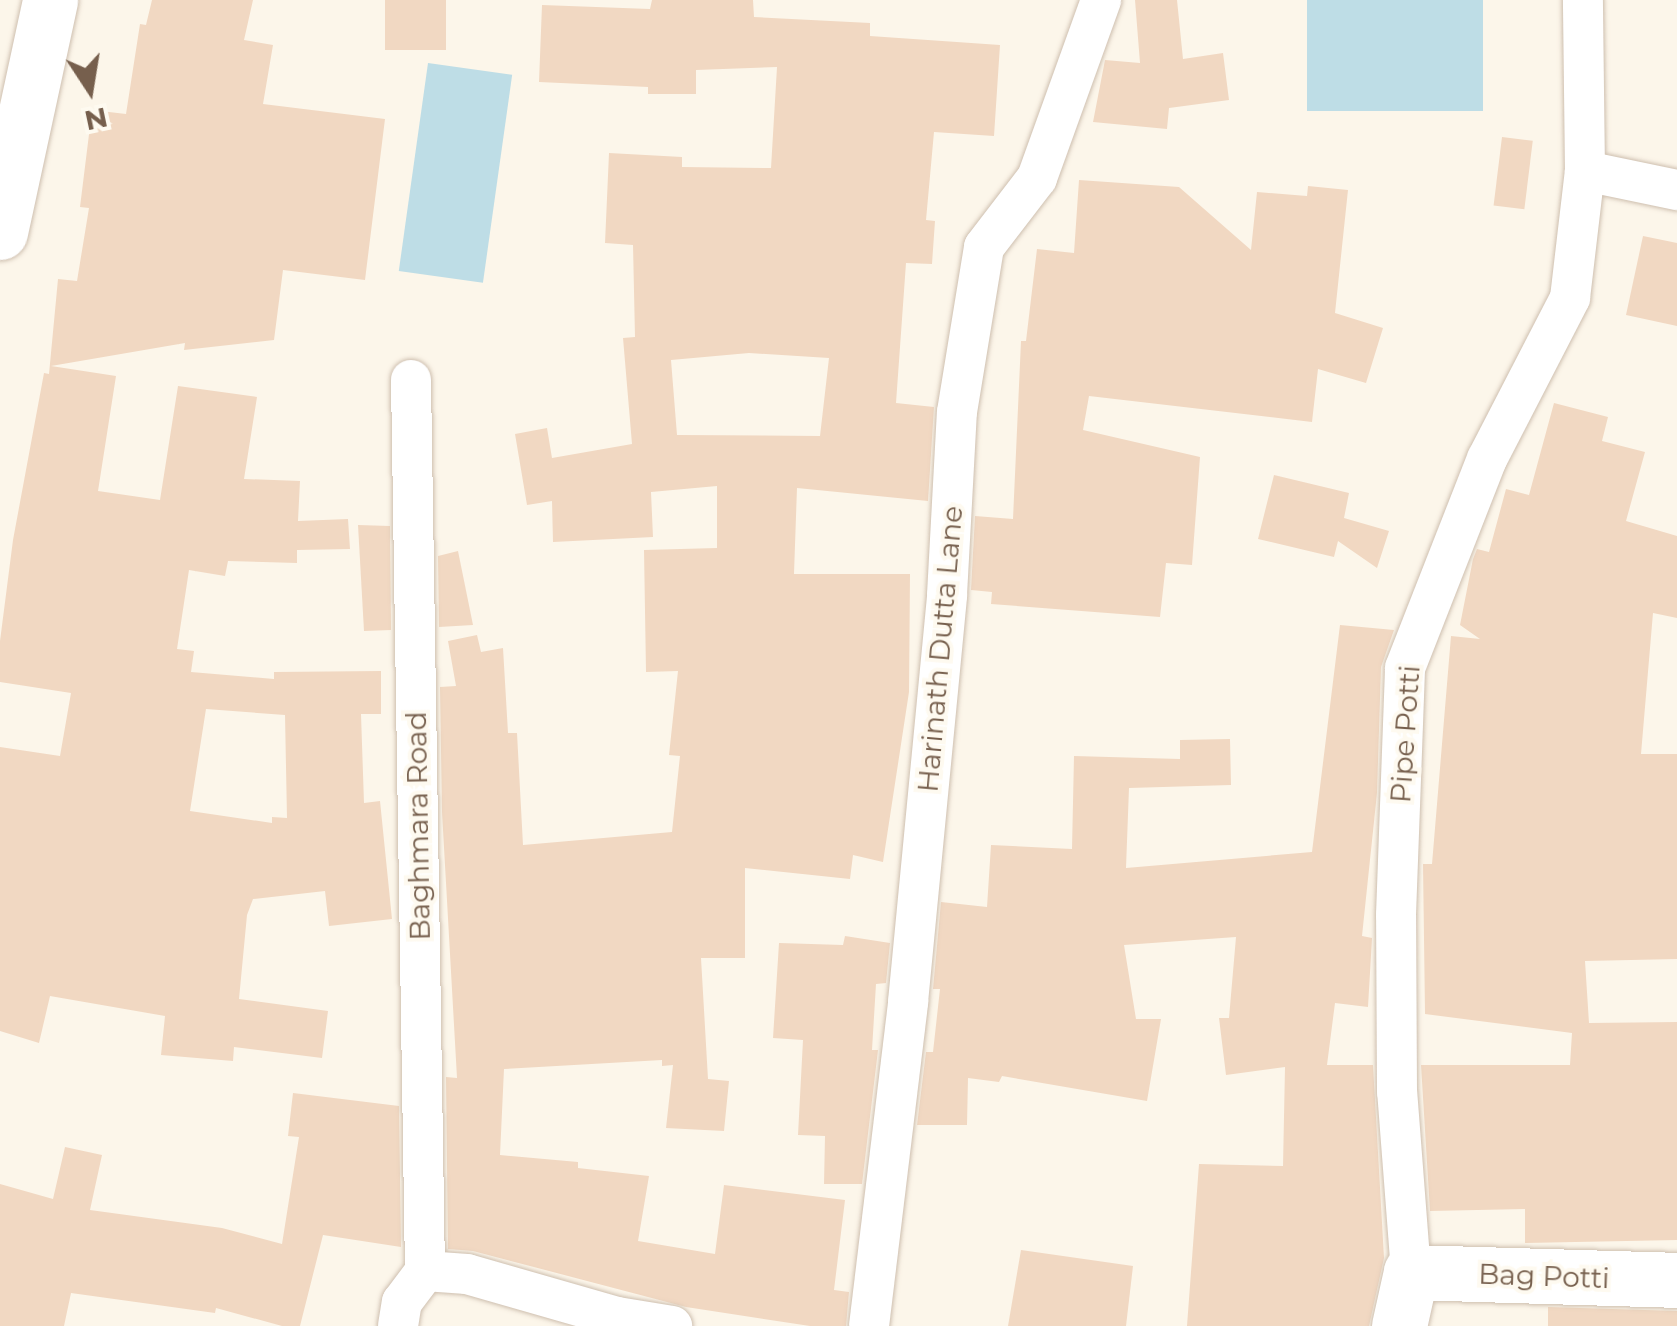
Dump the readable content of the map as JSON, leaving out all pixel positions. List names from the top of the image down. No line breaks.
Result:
{"streets":{"street":["Harinath Dutta Lane","Pipe Potti","Baghmara Road","Bag Potti"]},"crossings":[["Pipe Potti","Bag Potti"]],"north":"bottom"}
